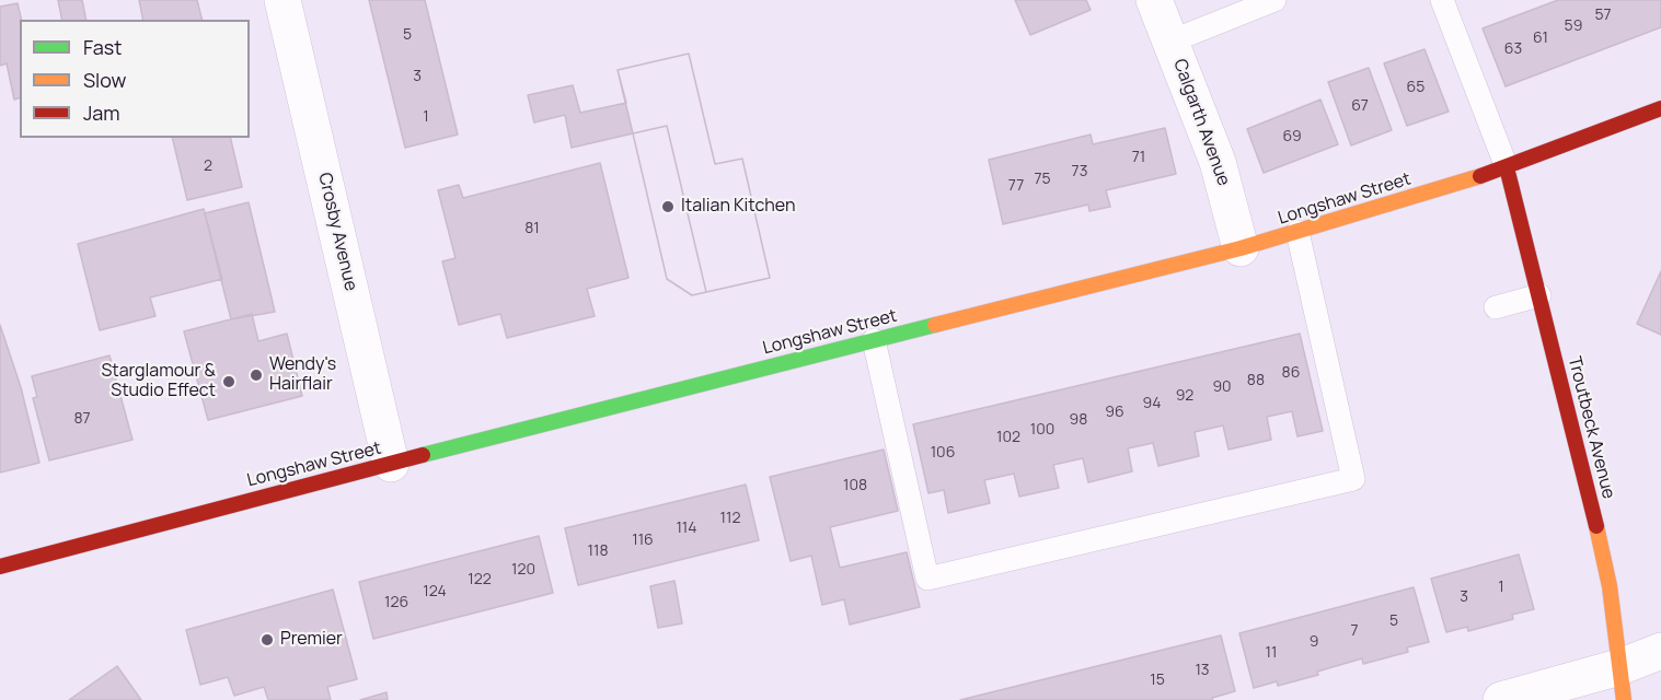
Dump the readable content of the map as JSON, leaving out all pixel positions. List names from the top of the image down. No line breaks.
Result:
{"streets":{"street":["Calgarth Avenue","Longshaw Street","Crosby Avenue","Troutbeck Avenue"]},"crossings":[["Calgarth Avenue","Longshaw Street"],["Longshaw Street","Crosby Avenue"],["Longshaw Street","Troutbeck Avenue"]],"places":["Italian Kitchen","Wendy's Hairflair","Starglamour & Studio Effect","Premier"],"house_numbers":["57","59","5","61","63","3","65","67","1","69","71","2","73","75","77","81","86","88","90","92","94","96","87","98","100","102","106","108","112","114","116","118","120","122","1","124","3","126","5","7","9","11","13","15"],"legend":["Fast","Slow","Jam"]}
